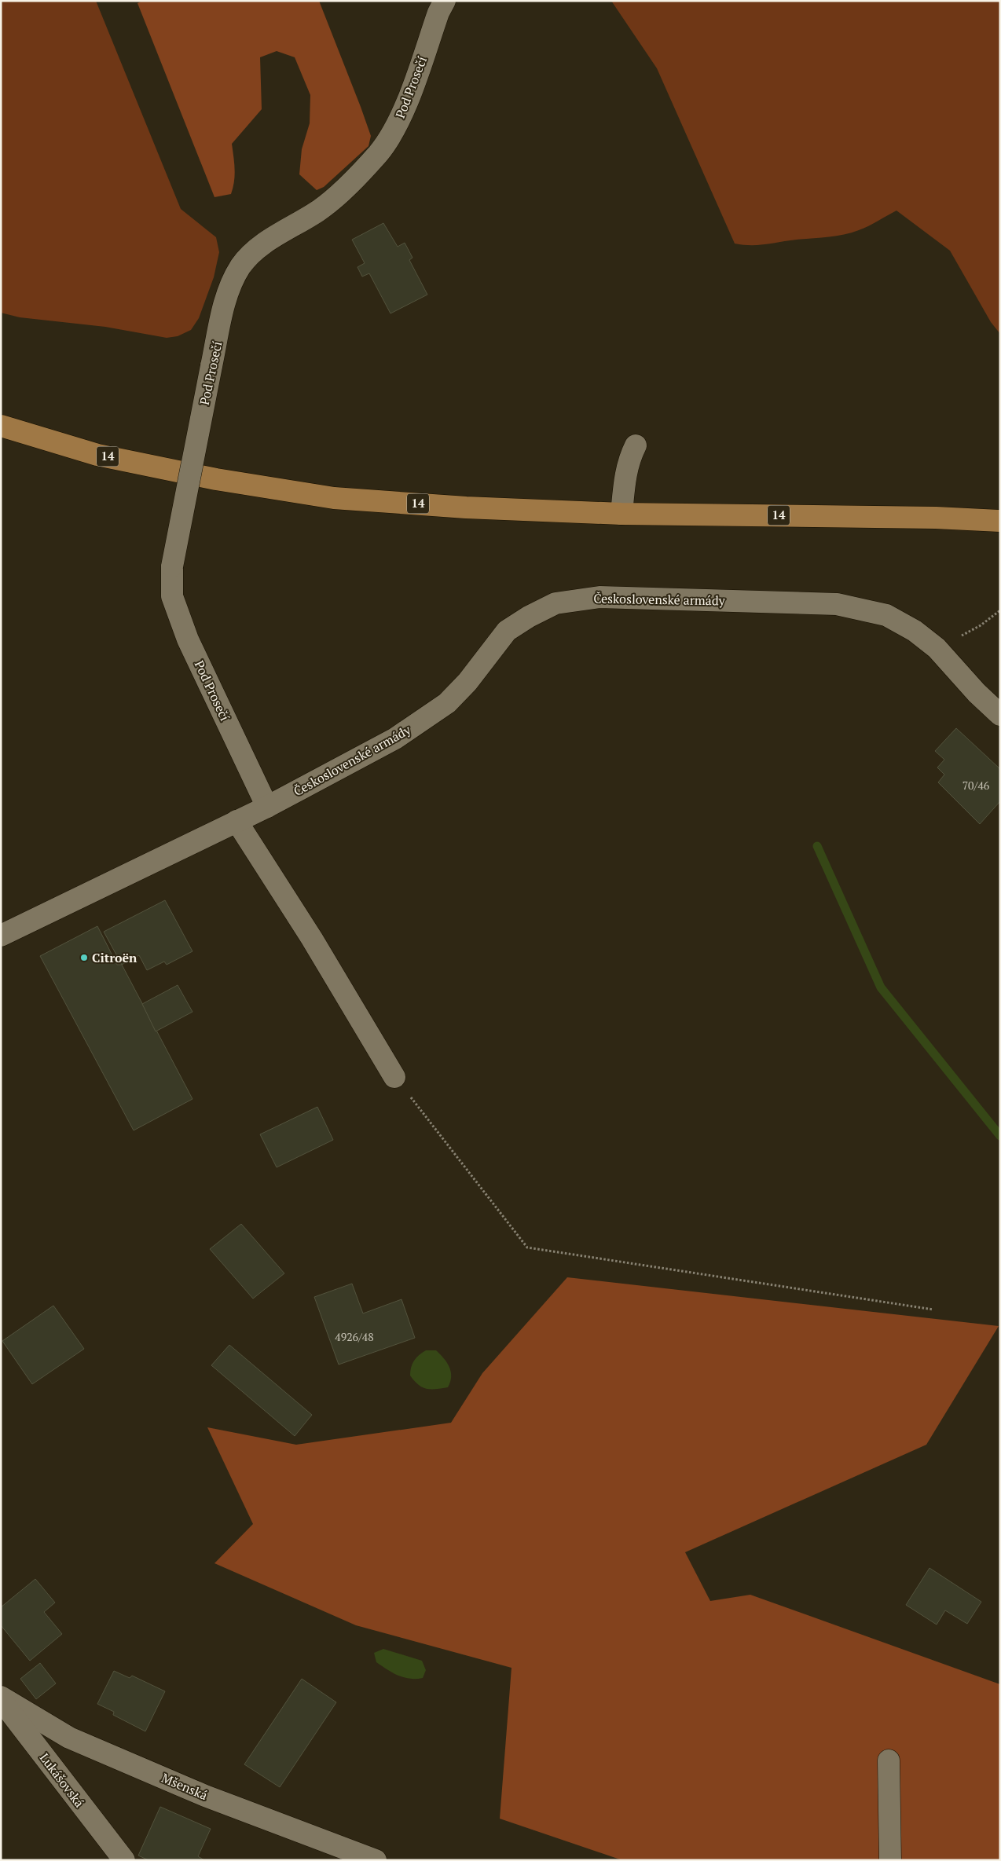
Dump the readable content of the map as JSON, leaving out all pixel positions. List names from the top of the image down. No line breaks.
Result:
{"streets":{"main road":["14"],"street":["Pod Prosečí","Československé armády","Lukášovská","Mšenská"]},"crossings":[["Pod Prosečí","Československé armády"]],"places":["Citroën"],"house_numbers":["70/46","4926/48"]}
